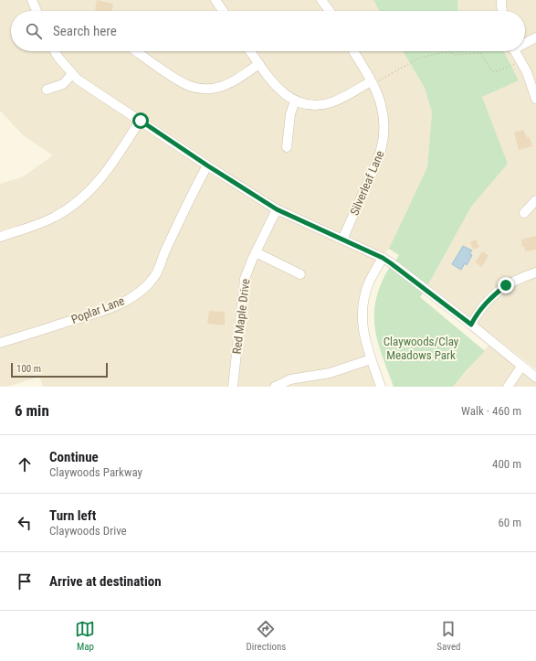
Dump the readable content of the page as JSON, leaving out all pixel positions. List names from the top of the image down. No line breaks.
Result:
{"streets":{"street":["Silverleaf Lane","Poplar Lane","Red Maple Drive"]},"parks":["Claywoods/Clay Meadows Park"],"scale_bar":"100 m","page":{"search":"Search here","scale":"100 m","heading":["6 min","Walk · 460 m"],"list":[["Continue","Claywoods Parkway","400 m"],["Turn left","Claywoods Drive","60 m"],"Arrive at destination"],"nav":["Map","Directions","Saved"]}}
